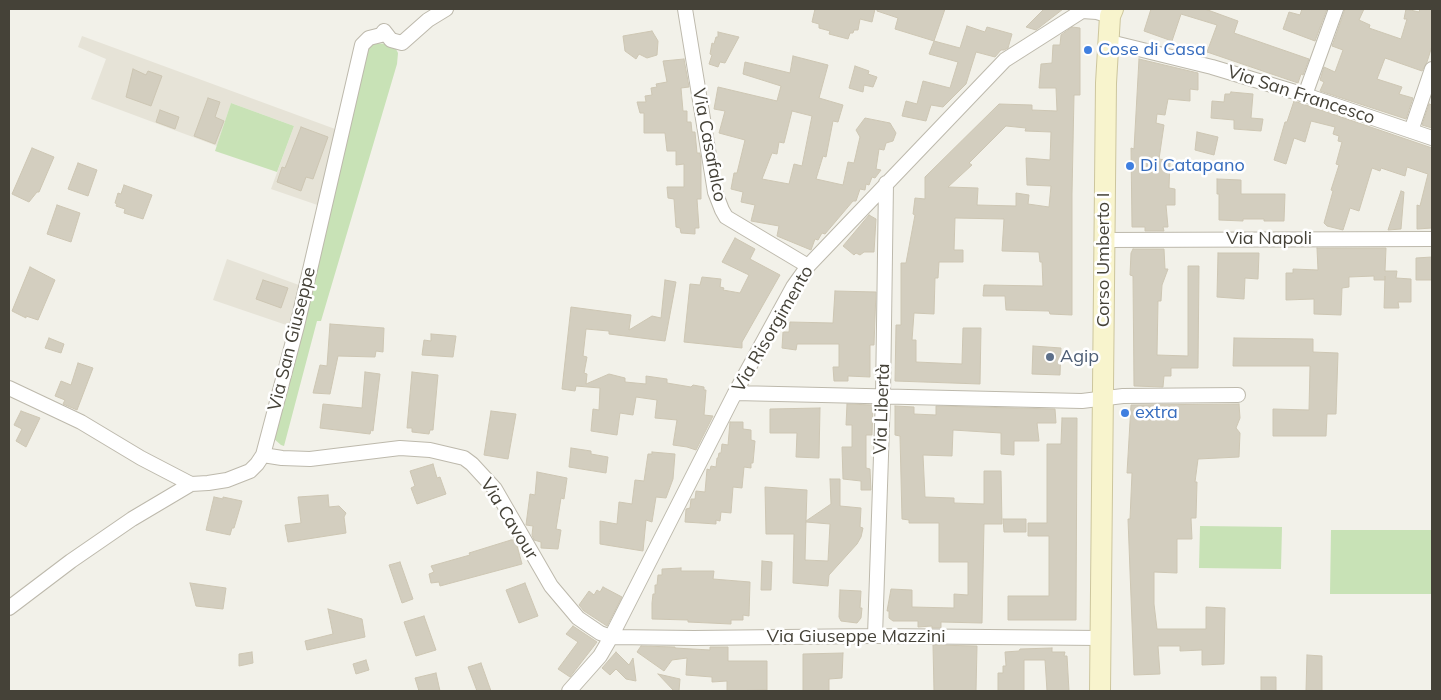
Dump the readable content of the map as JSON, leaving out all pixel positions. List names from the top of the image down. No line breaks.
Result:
{"streets":{"street":["Via San Francesco","Via Casafalco","Via Napoli","Corso Umberto I","Via Risorgimento","Via San Giuseppe","Via Libertà","Via Cavour","Via Giuseppe Mazzini"]},"crossings":[["Via San Francesco","Corso Umberto I"],["Via Casafalco","Via Risorgimento"],["Via Napoli","Corso Umberto I"],["Corso Umberto I","Via Risorgimento"],["Corso Umberto I","Via Giuseppe Mazzini"],["Via Risorgimento","Via Libertà"],["Via Risorgimento","Via Cavour"],["Via Risorgimento","Via Giuseppe Mazzini"],["Via San Giuseppe","Via Cavour"],["Via Libertà","Via Giuseppe Mazzini"],["Via Cavour","Via Giuseppe Mazzini"]],"places":["Cose di Casa","Di Catapano","Agip","extra"]}
